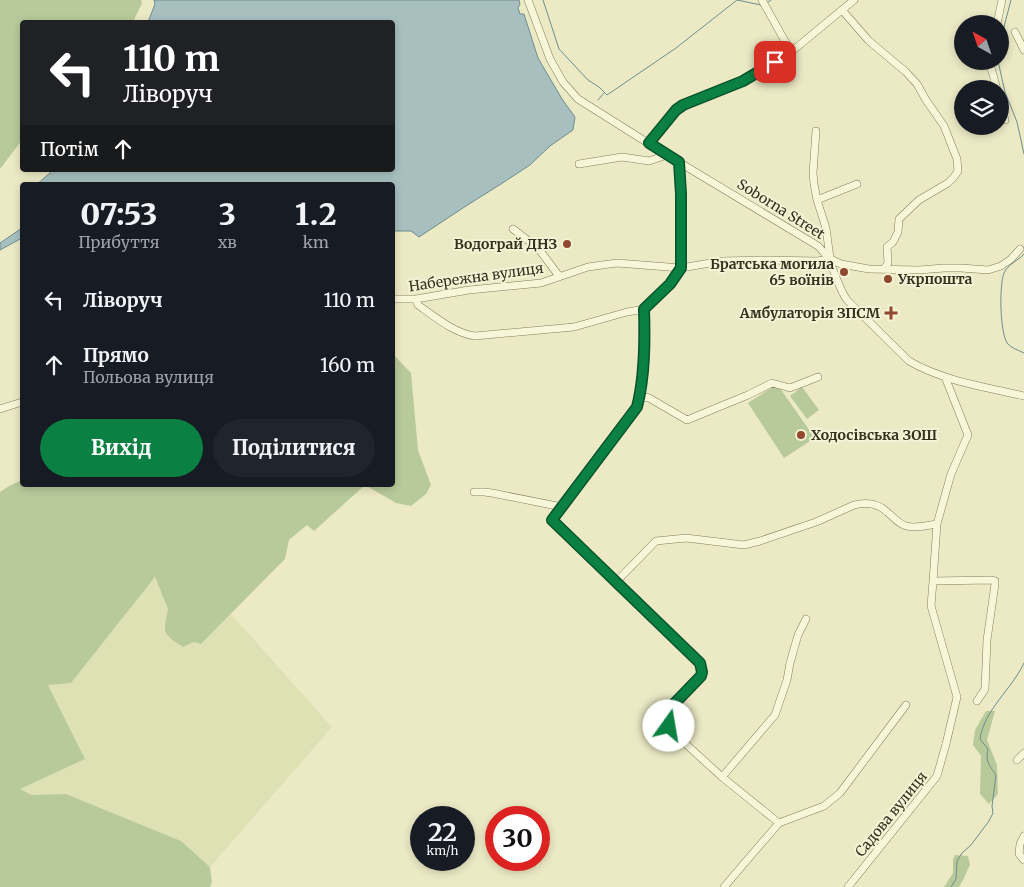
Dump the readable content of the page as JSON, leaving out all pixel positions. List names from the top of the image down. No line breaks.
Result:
{"streets":{"street":["Soborna Street","Набережна вулиця","Садова вулиця"]},"crossings":[["Soborna Street","Набережна вулиця"],["Soborna Street","Садова вулиця"]],"places":{"other":["Водограй ДНЗ","Братська могила 65 воїнів","Укрпошта","Ходосівська ЗОШ"],"health":["Амбулаторія ЗПСМ"]},"north":"top left","page":{"turn":["110 m","Ліворуч"],"then":"Потім","eta":["07:53","Прибуття","3","хв","1.2","km"],"list":[{"name":"Ліворуч","value":"110 m"},{"name":"Прямо","note":"Польова вулиця","value":"160 m"}],"buttons":["Вихід","Поділитися"],"speed":"22 km/h","limit":"30"}}
